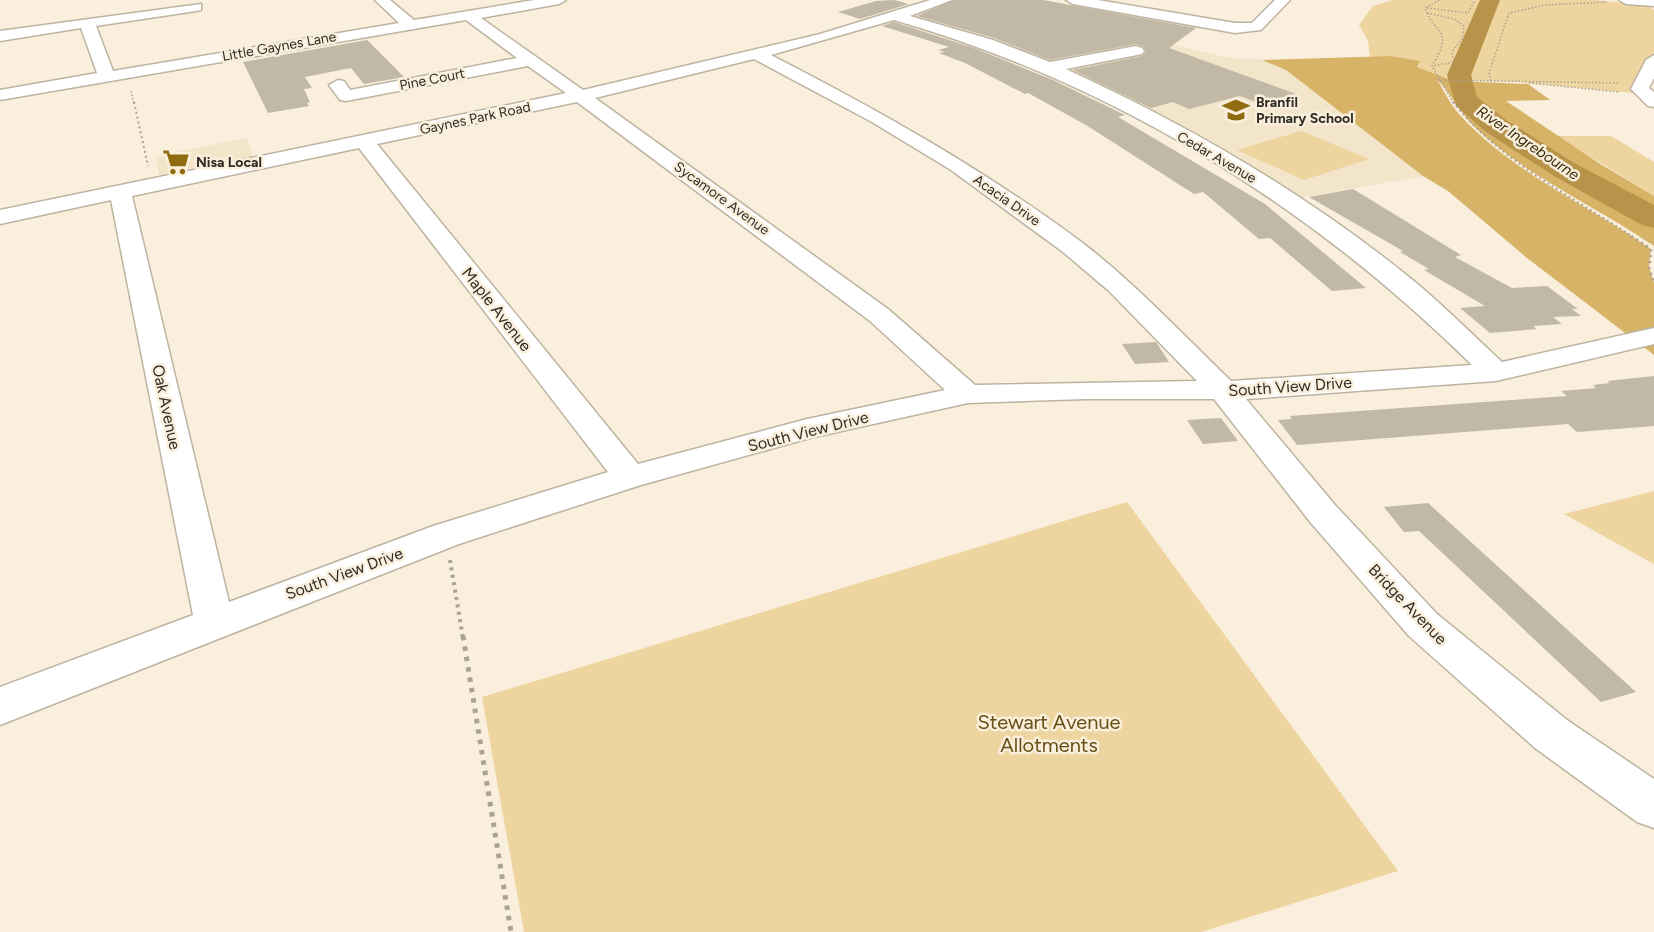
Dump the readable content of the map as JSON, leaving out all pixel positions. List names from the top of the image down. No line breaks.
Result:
{"streets":{"street":["Little Gaynes Lane","Pine Court","Gaynes Park Road","Cedar Avenue","Sycamore Avenue","Acacia Drive","Maple Avenue","South View Drive","Oak Avenue","Bridge Avenue"]},"crossings":[["Little Gaynes Lane","Sycamore Avenue"],["Pine Court","Sycamore Avenue"],["Gaynes Park Road","Cedar Avenue"],["Gaynes Park Road","Sycamore Avenue"],["Gaynes Park Road","Acacia Drive"],["Gaynes Park Road","Maple Avenue"],["Gaynes Park Road","Oak Avenue"],["Cedar Avenue","South View Drive"],["Sycamore Avenue","South View Drive"],["Acacia Drive","South View Drive"],["Acacia Drive","Bridge Avenue"],["Maple Avenue","South View Drive"],["South View Drive","Oak Avenue"],["South View Drive","Bridge Avenue"]],"water":["River Ingrebourne"],"parks":["Stewart Avenue Allotments"],"places":{"school or university":["Branfil Primary School"],"supermarket":["Nisa Local"]}}
